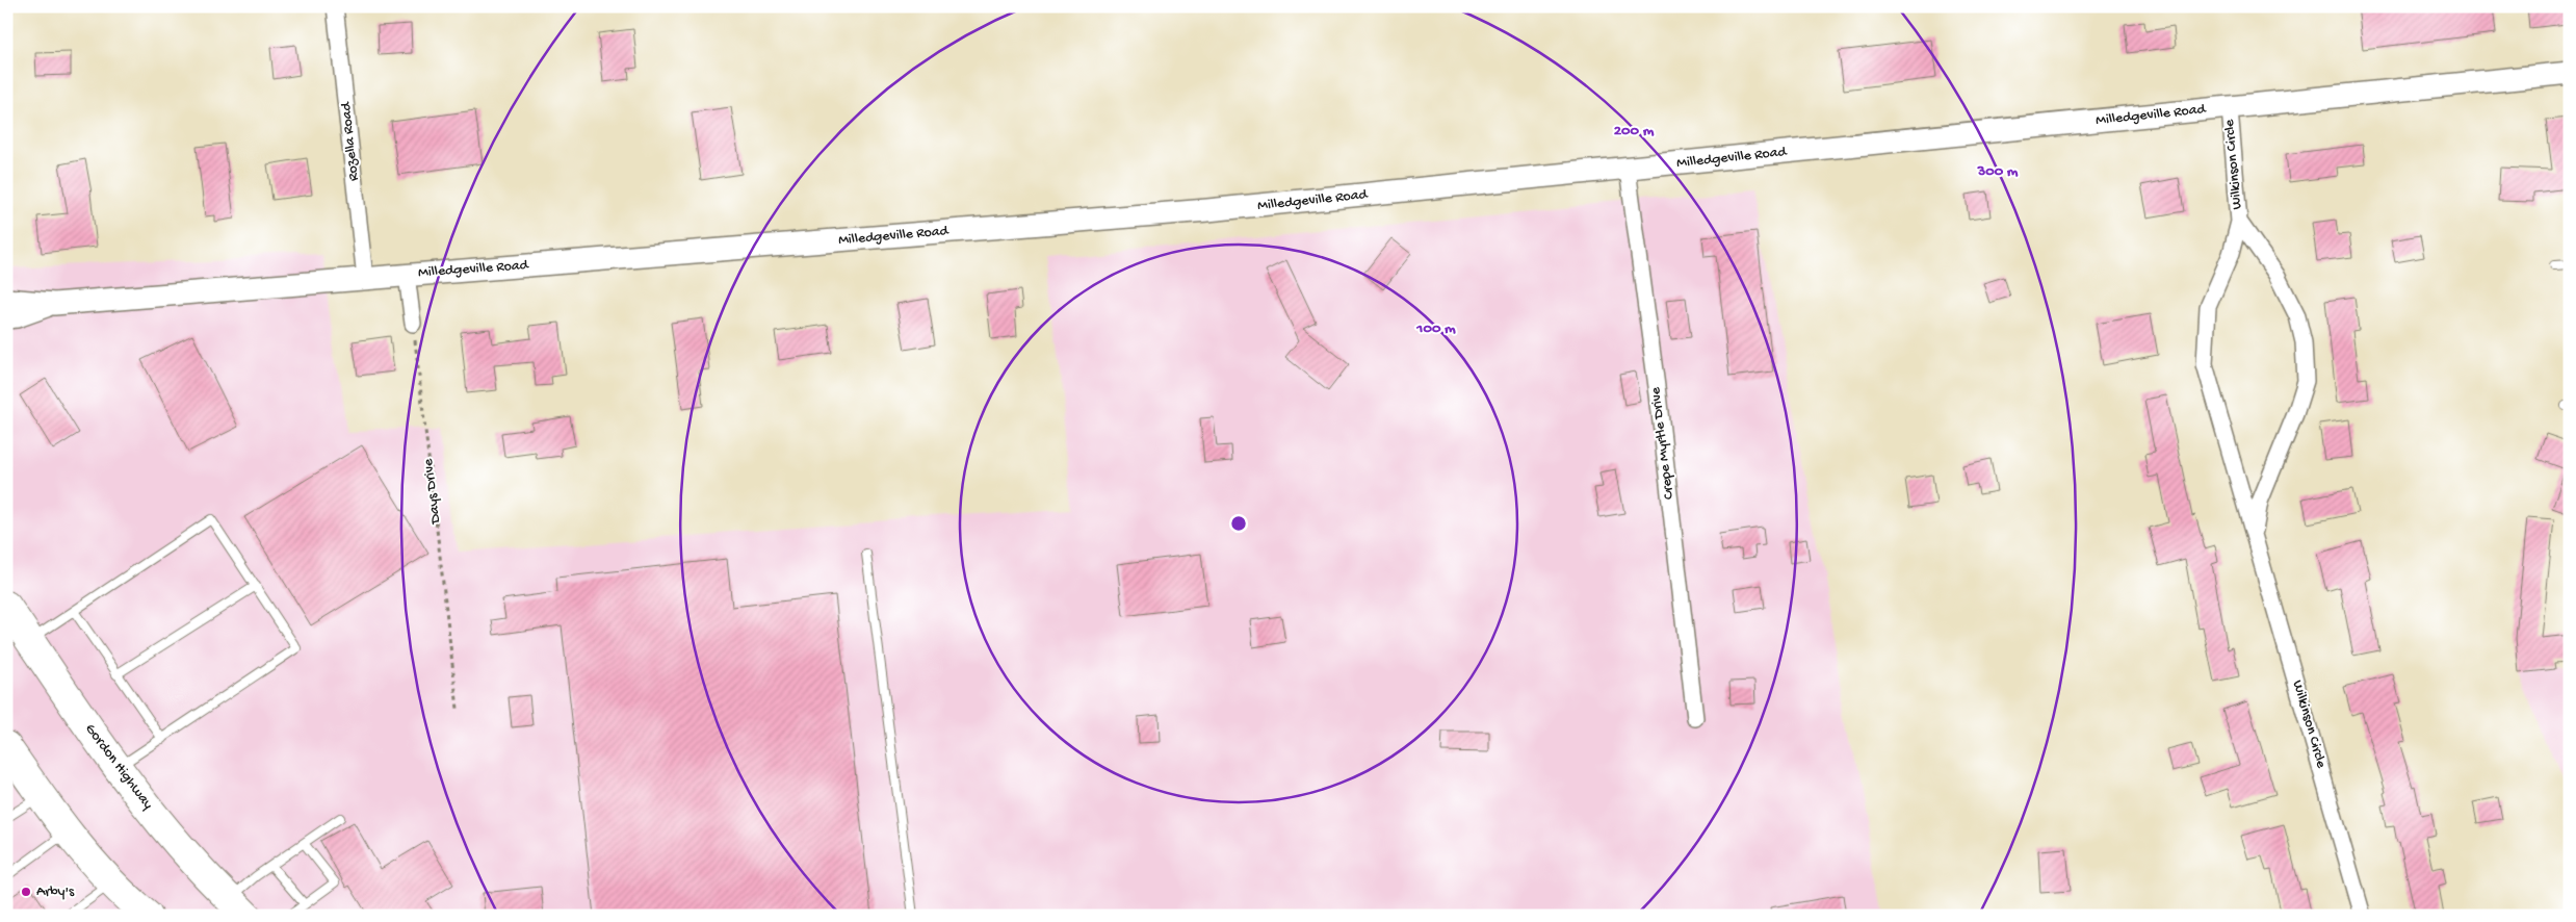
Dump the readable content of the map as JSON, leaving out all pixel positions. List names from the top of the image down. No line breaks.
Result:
{"streets":{"highway":["Gordon Highway"],"street":["Milledgeville Road","Rozella Road","Wilkinson Circle","Crepe Myrtle Drive"],"path":["Days Drive"]},"crossings":[["Milledgeville Road","Rozella Road"],["Milledgeville Road","Wilkinson Circle"],["Milledgeville Road","Crepe Myrtle Drive"]],"places":["Arby's"],"rings":["200 m","300 m","100 m"]}
